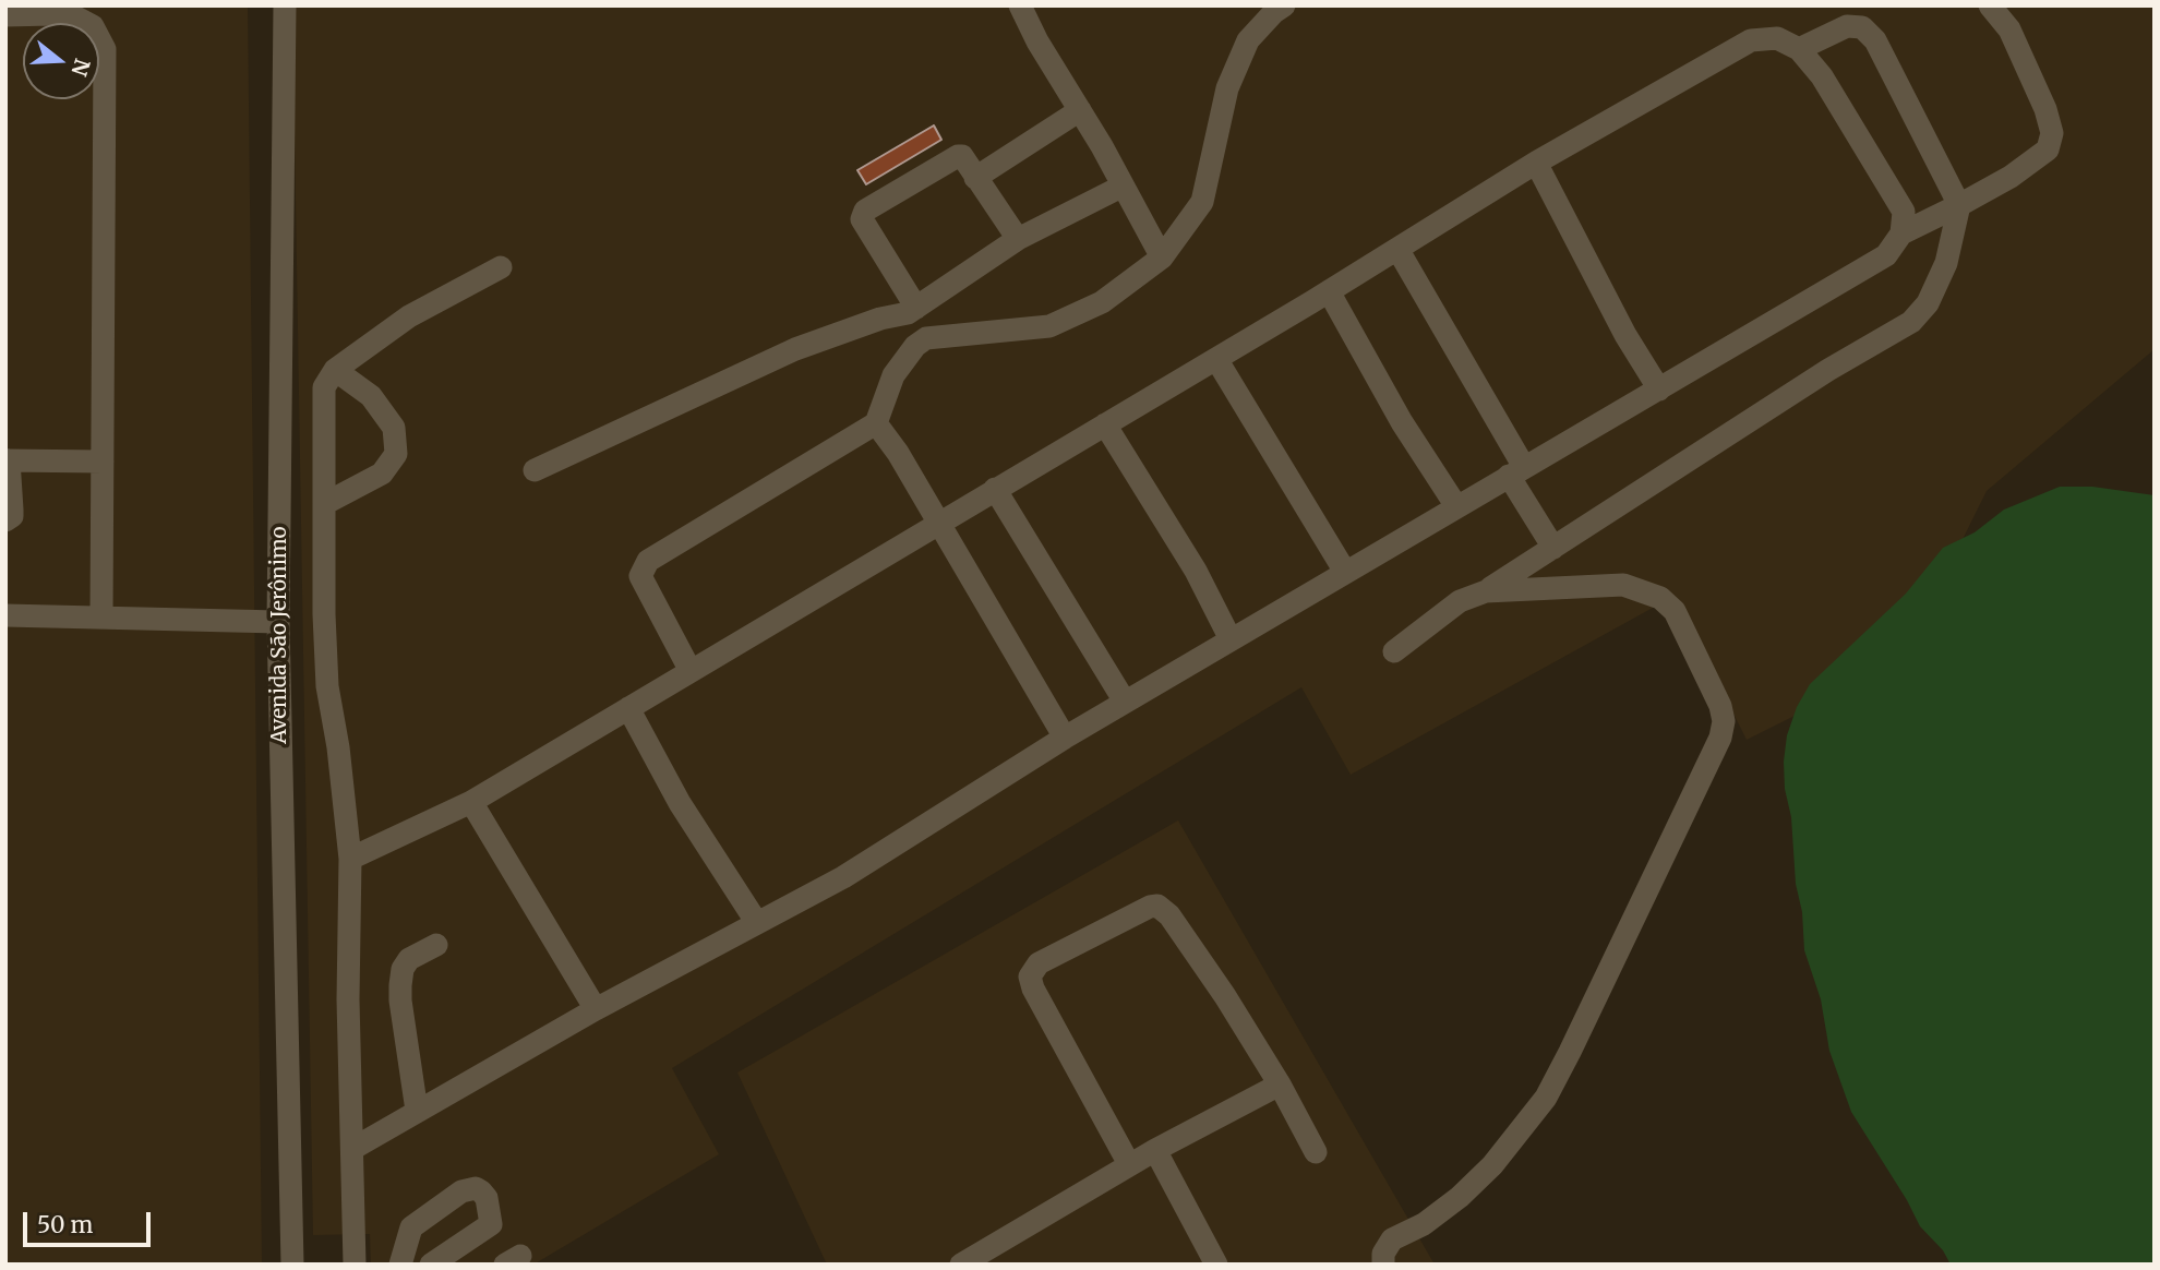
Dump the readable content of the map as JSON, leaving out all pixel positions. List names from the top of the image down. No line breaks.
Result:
{"streets":{"street":["Avenida São Jerônimo"]},"scale_bar":"50 m","north":"right"}
